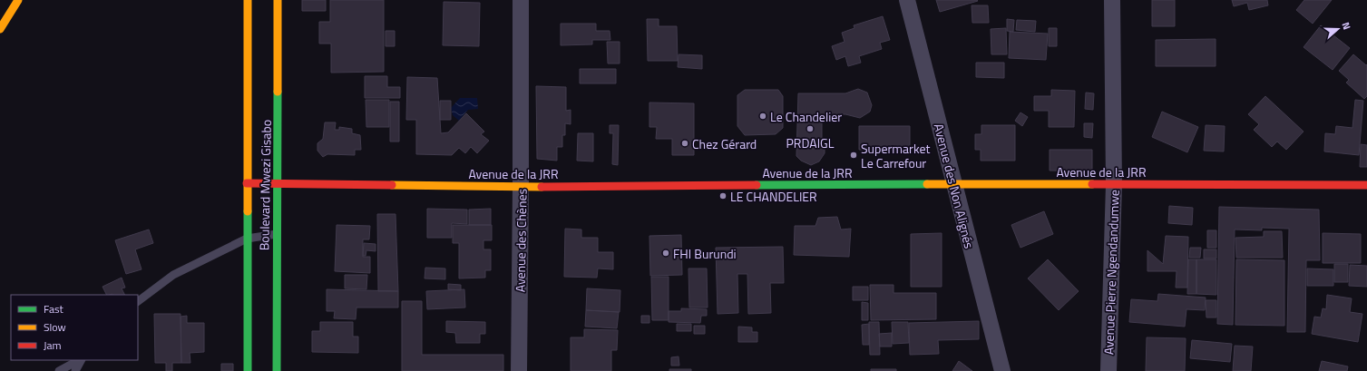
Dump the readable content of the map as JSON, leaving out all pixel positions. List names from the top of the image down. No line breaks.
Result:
{"streets":{"street":["Avenue de la JRR","Boulevard Mwezi Gisabo","Avenue des Non Alignés","Avenue des Chènes","Avenue Pierre Ngendandumwe"]},"crossings":[["Avenue de la JRR","Boulevard Mwezi Gisabo"],["Avenue de la JRR","Avenue des Non Alignés"],["Avenue de la JRR","Avenue des Chènes"],["Avenue de la JRR","Avenue Pierre Ngendandumwe"]],"places":["Le Chandelier","PRDAIGL","Chez Gérard","Supermarket Le Carrefour","LE CHANDELIER","FHI Burundi"],"legend":["Fast","Slow","Jam"],"north":"right"}
